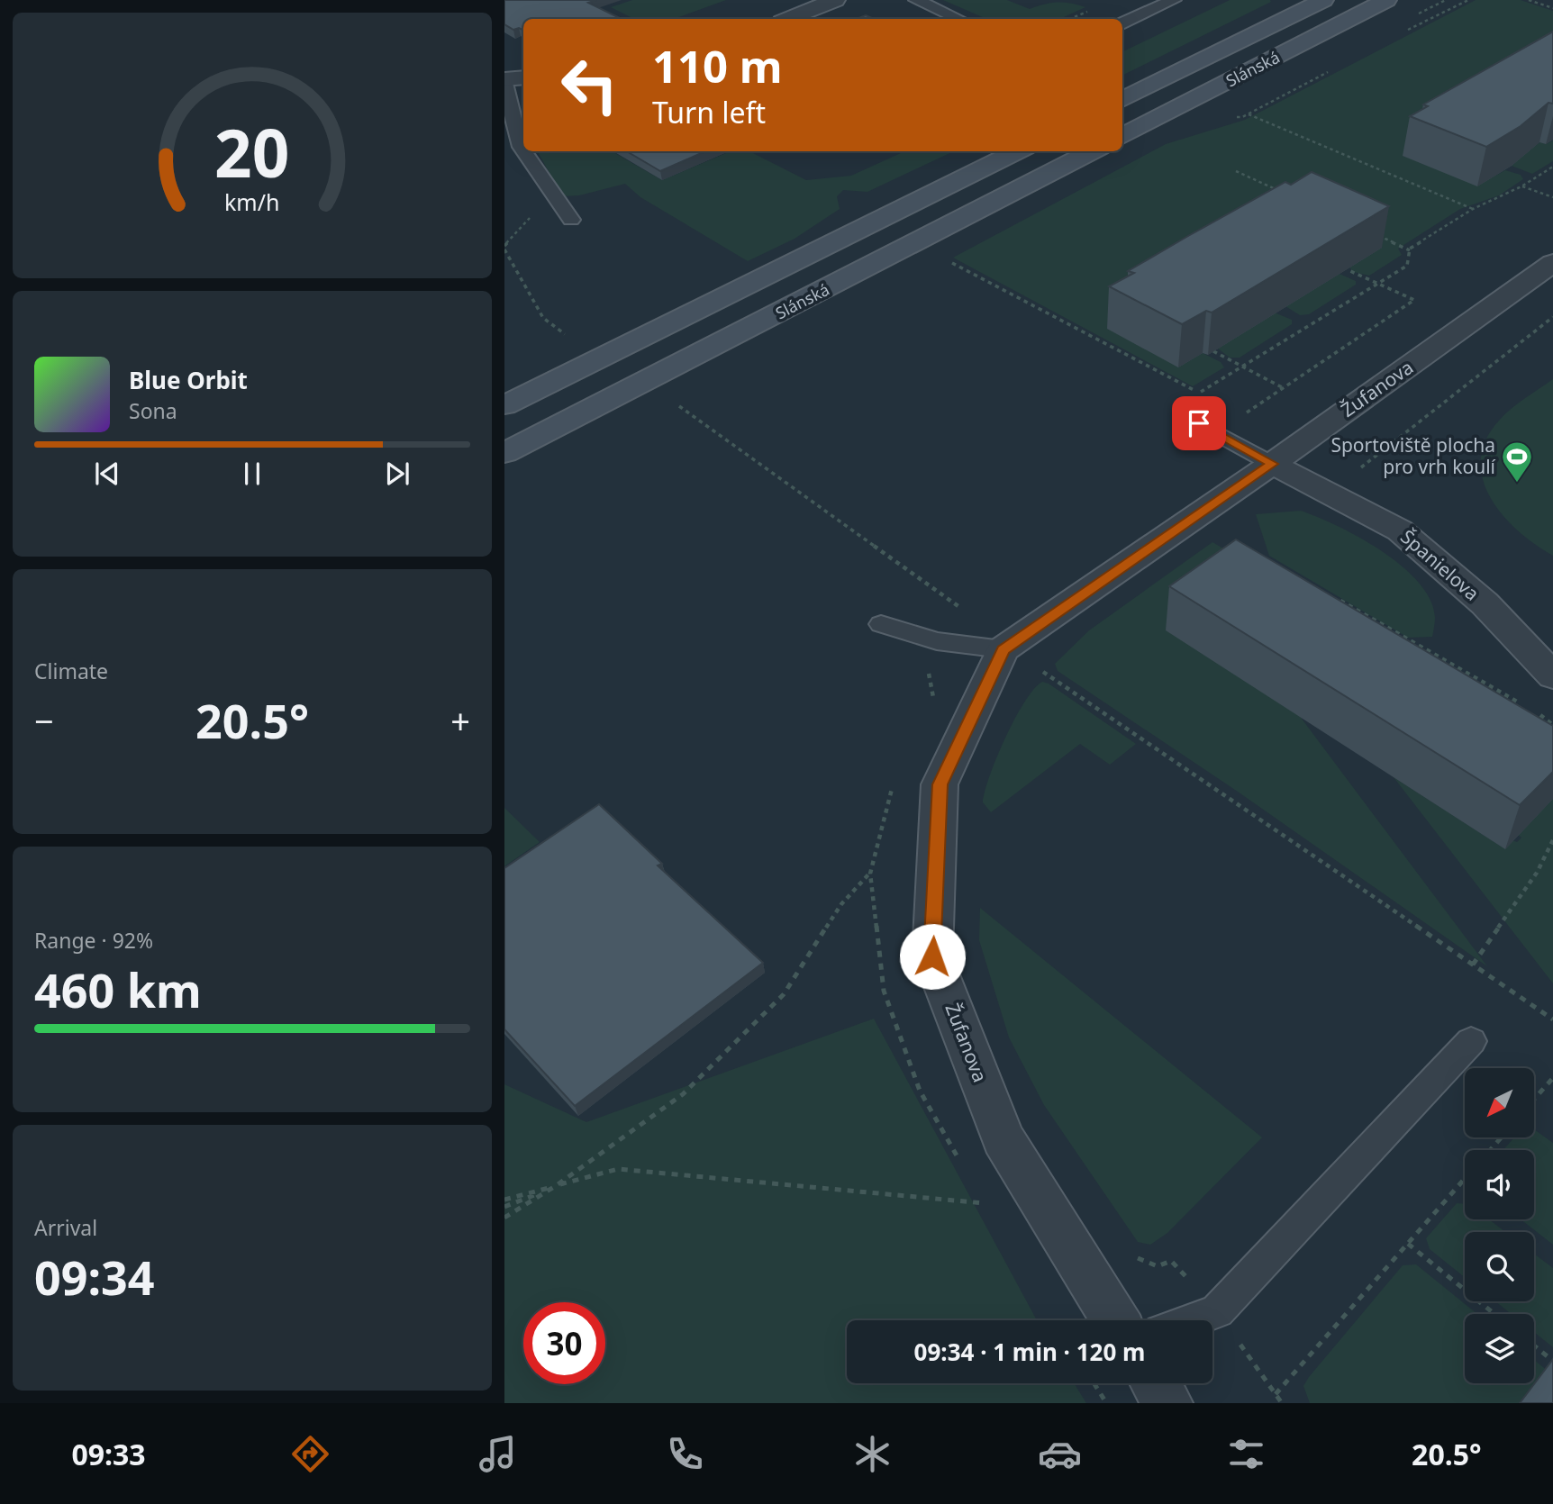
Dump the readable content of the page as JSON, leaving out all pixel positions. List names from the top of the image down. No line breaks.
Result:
{"streets":{"main road":["Slánská"],"street":["Žufanova","Španielova"]},"crossings":[["Žufanova","Španielova"]],"places":{"sports":["Sportoviště plocha pro vrh koulí"]},"north":"bottom left","page":{"turn":["110 m","Turn left"],"song":["Blue Orbit","Sona"],"tile":["Climate",["Range · 92%","460 km"],["Arrival","09:34"]],"heat":["−","20.5°","+"],"limit":"30","trip":"09:34 · 1 min · 120 m","tabs":["09:33","20.5°"],"gauge":["20","km/h"]}}
